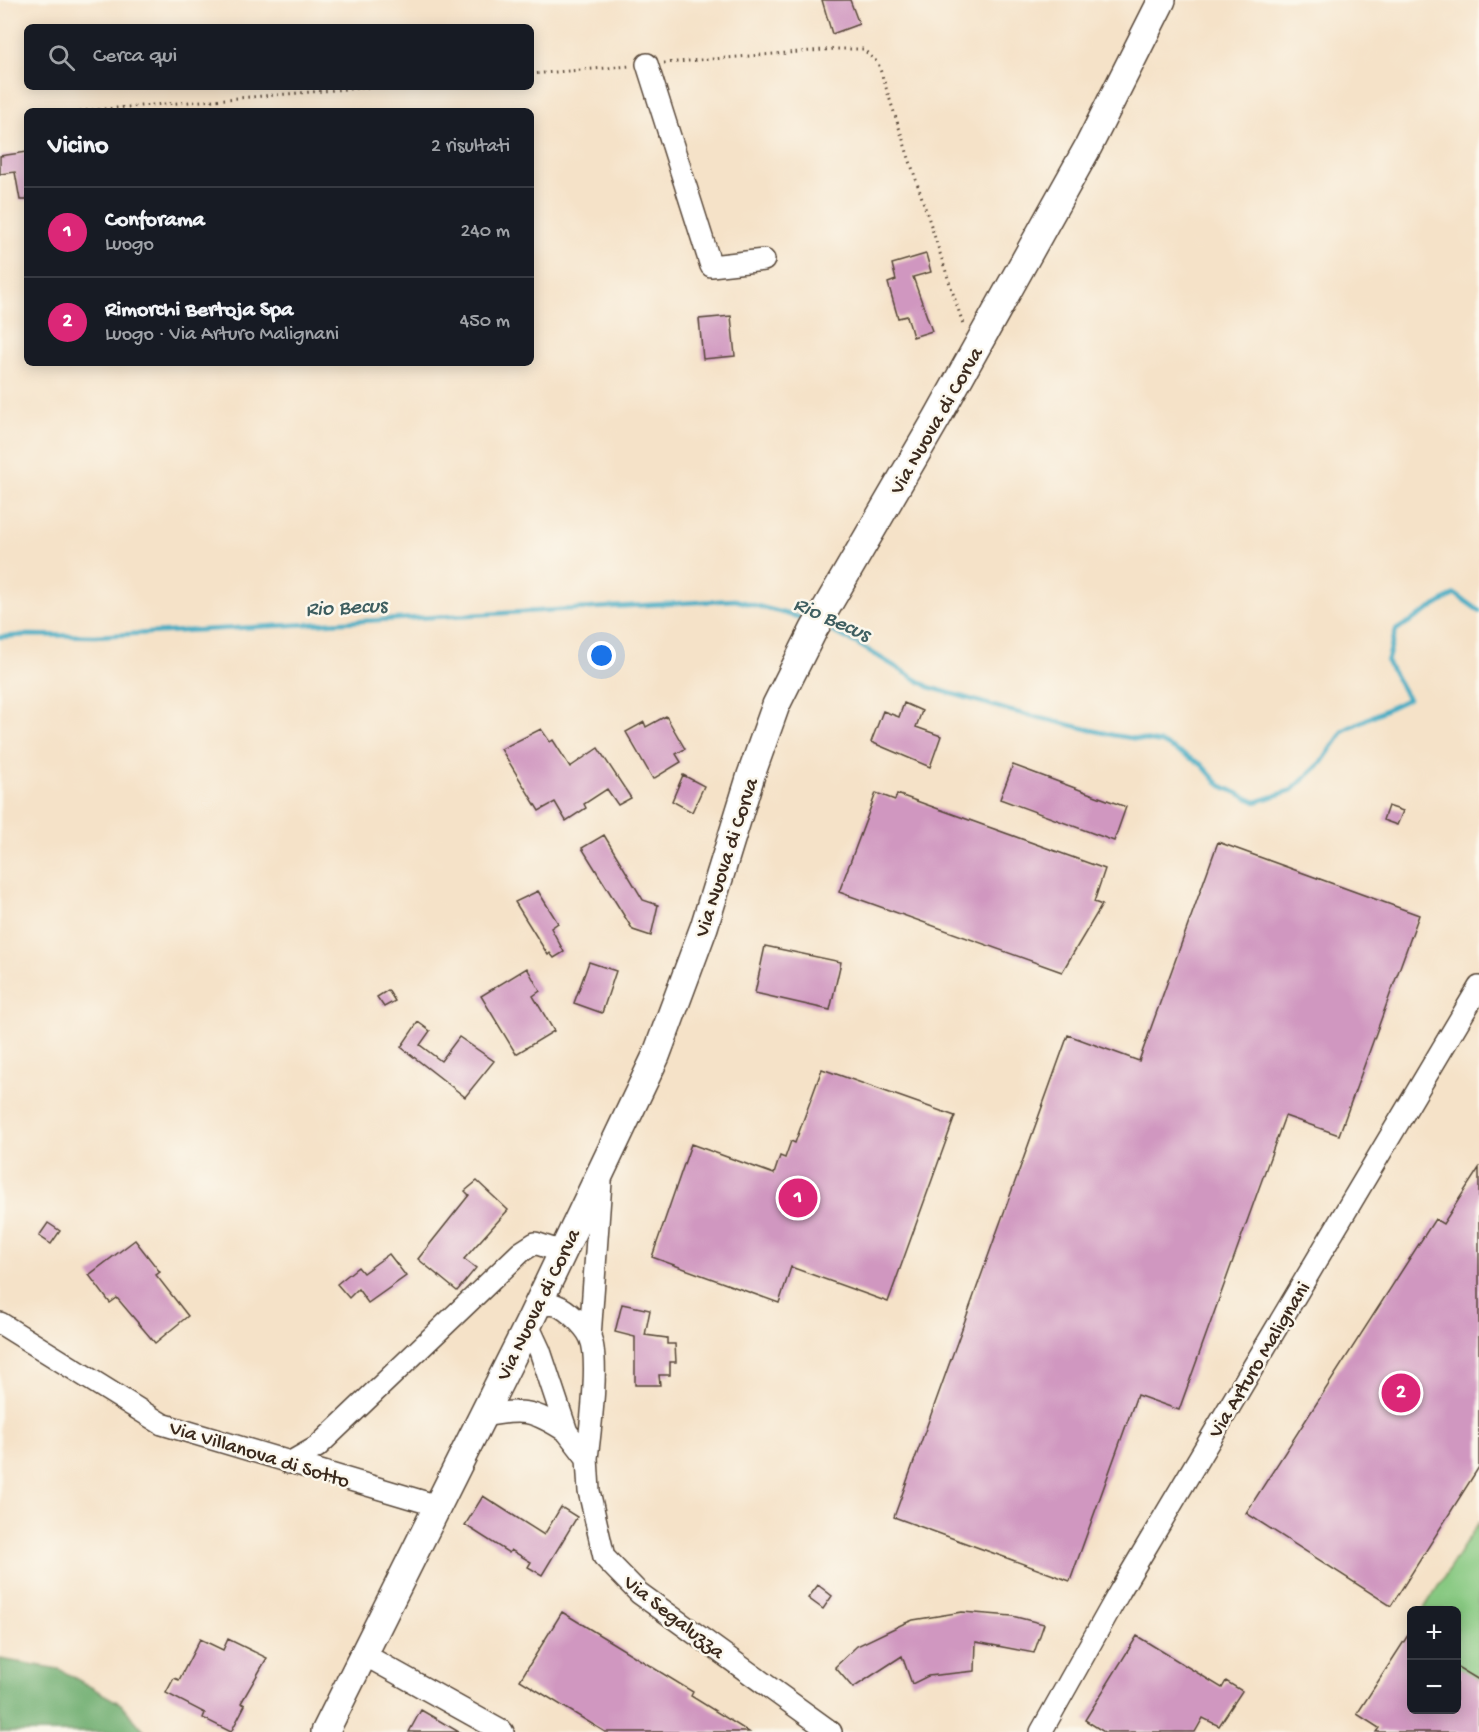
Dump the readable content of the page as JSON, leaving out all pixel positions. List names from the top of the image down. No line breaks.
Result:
{"streets":{"main road":["Via Nuova di Corva"],"street":["Via Arturo Malignani","Via Villanova di Sotto","Via Segaluzza"]},"crossings":[["Via Nuova di Corva","Via Villanova di Sotto"],["Via Nuova di Corva","Via Segaluzza"]],"water":["Rio Becus"],"page":{"search":"Cerca qui","heading":["Vicino","2 risultati"],"list":[{"mark":"1","name":"Conforama","note":"Luogo","value":"240 m"},{"mark":"2","name":"Rimorchi Bertoja Spa","note":"Luogo · Via Arturo Malignani","value":"450 m"}],"pins":["1","2"],"map_buttons":["+","−"]}}
